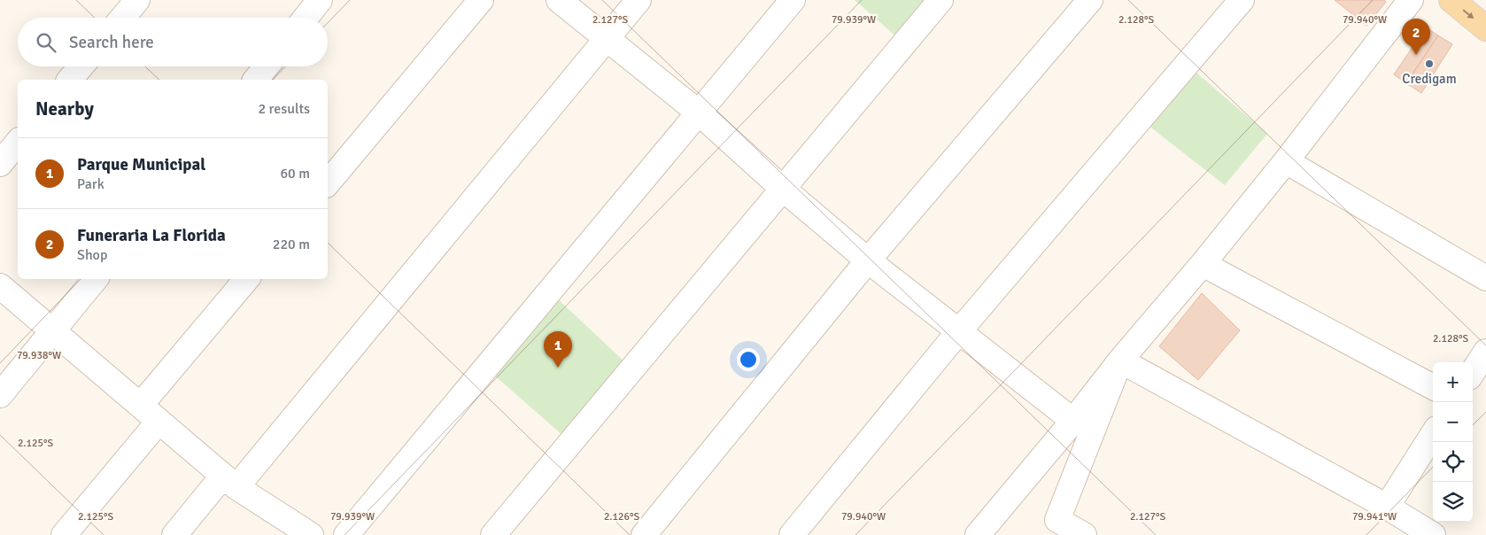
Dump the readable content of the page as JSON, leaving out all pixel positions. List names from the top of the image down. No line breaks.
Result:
{"places":["Credigam"],"page":{"search":"Search here","pins":["2","1"],"heading":["Nearby","2 results"],"list":[{"mark":"1","name":"Parque Municipal","note":"Park","value":"60 m"},{"mark":"2","name":"Funeraria La Florida","note":"Shop","value":"220 m"}],"map_buttons":["+","−"]},"coordinates":["2.127°S","2.128°S","79.939°W","79.940°W","79.938°W","2.125°S","79.941°W","2.126°S"]}
